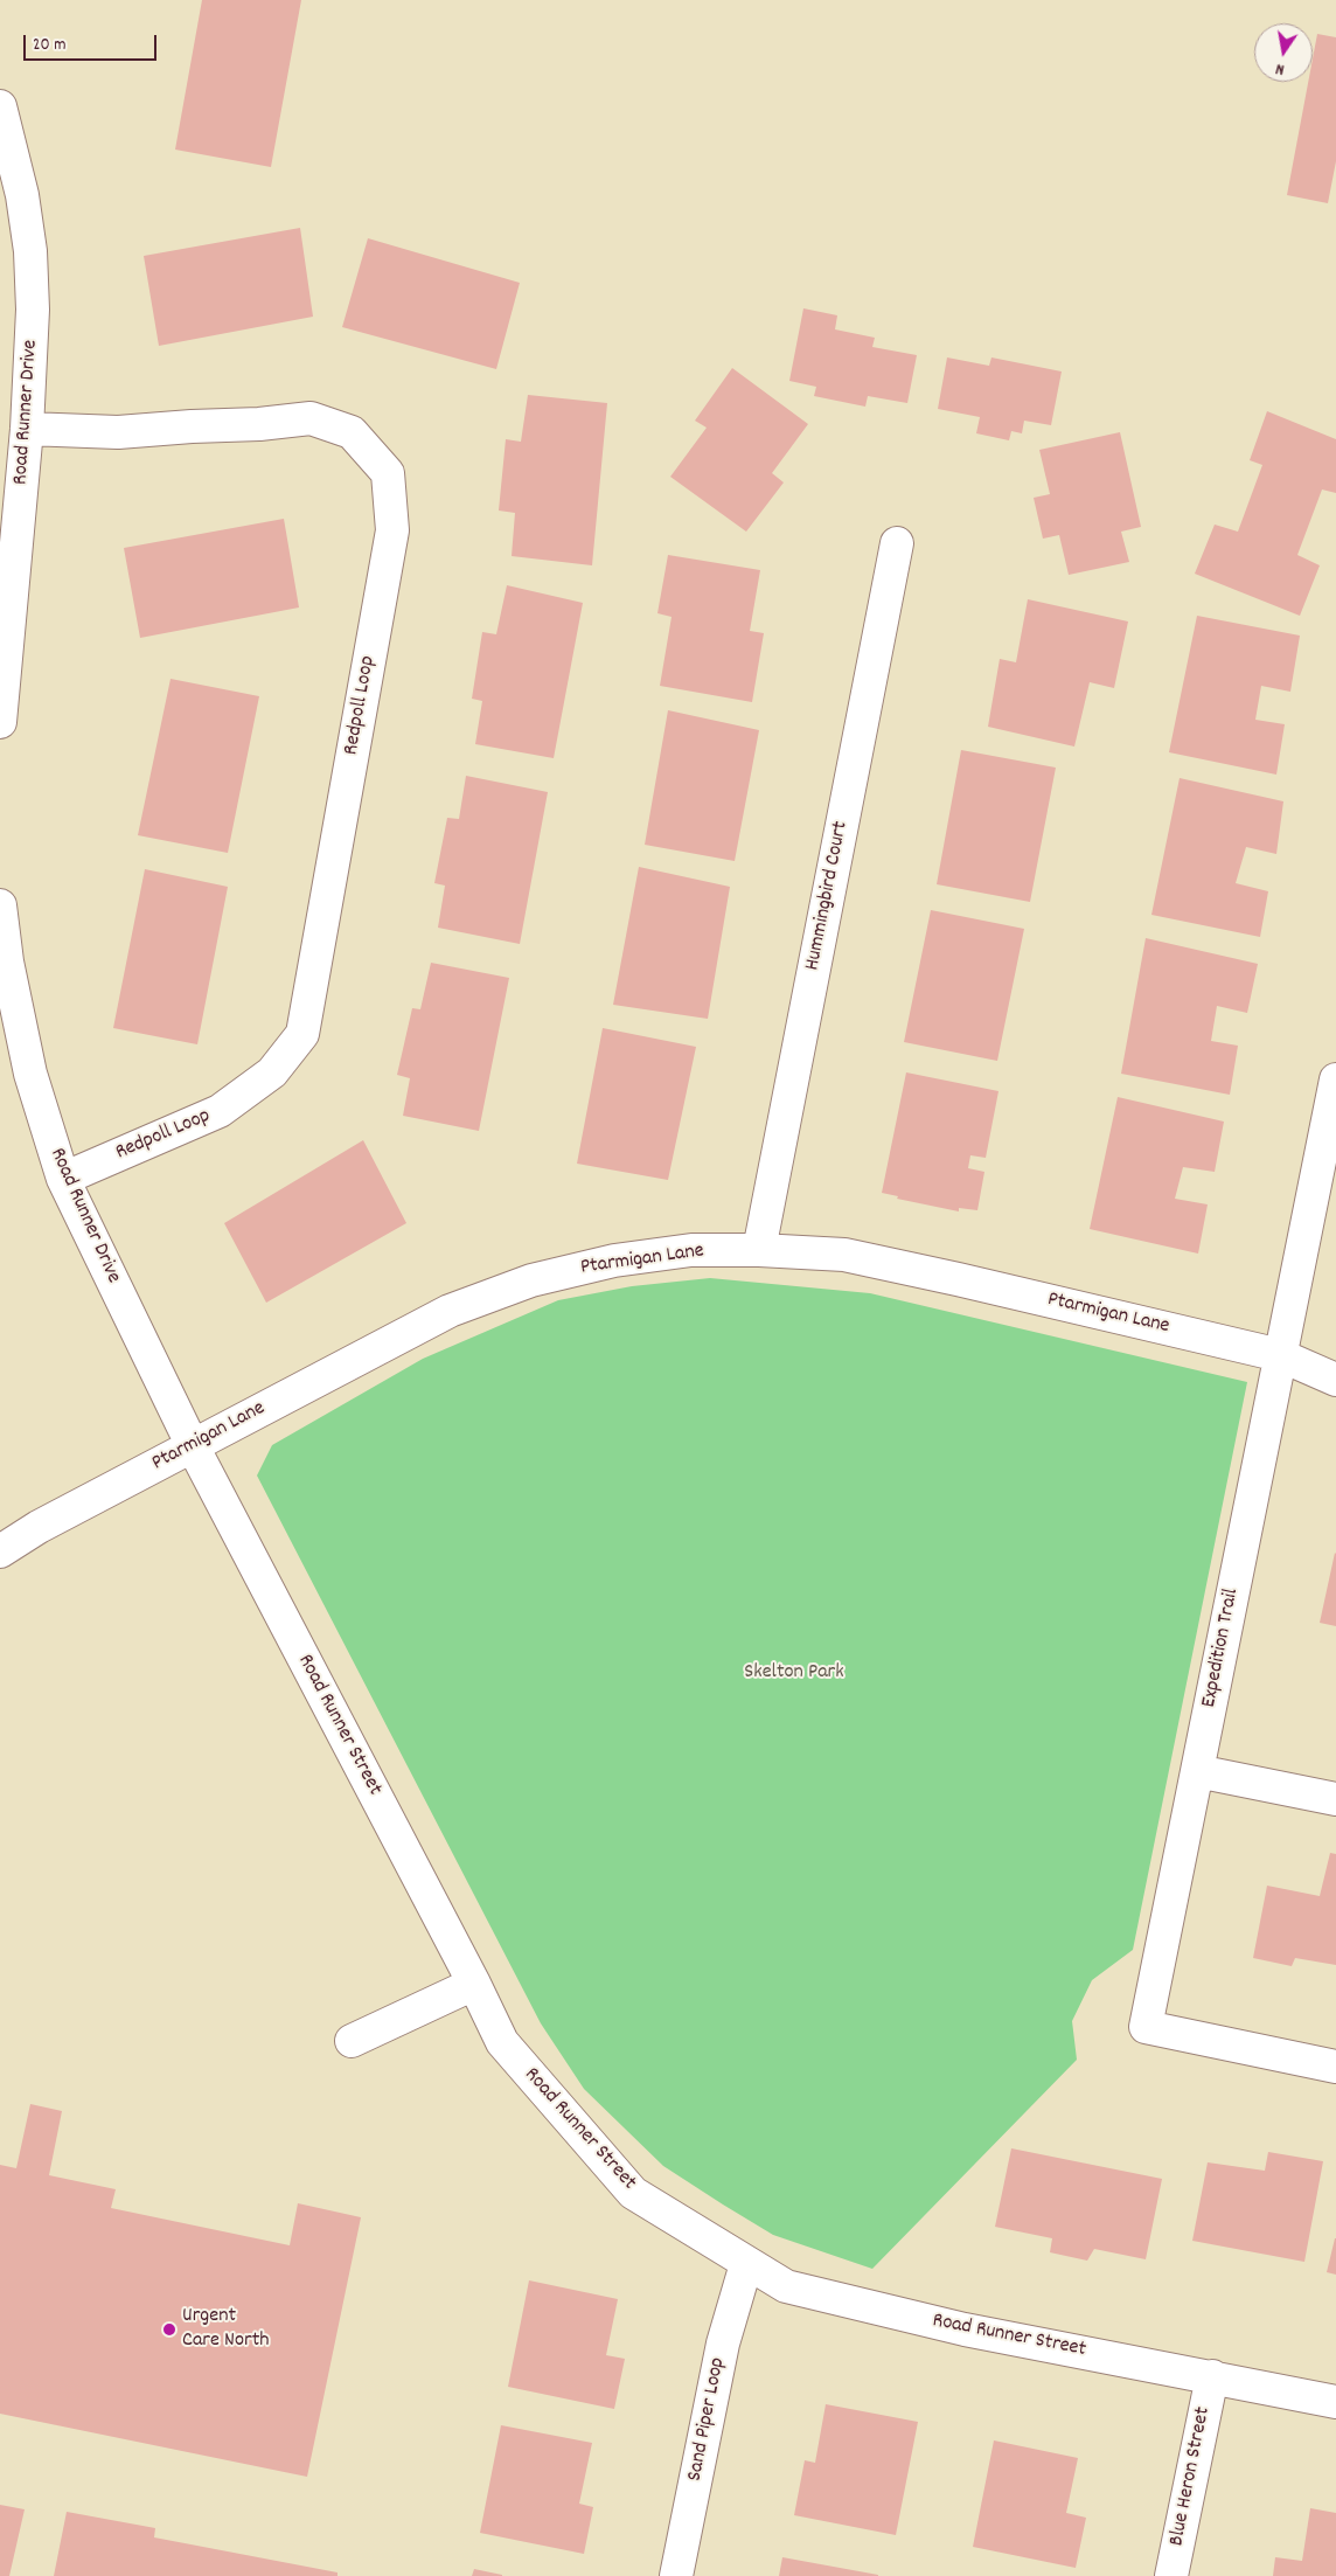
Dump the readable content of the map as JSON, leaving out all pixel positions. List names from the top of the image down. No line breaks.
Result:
{"streets":{"street":["Road Runner Drive","Redpoll Loop","Hummingbird Court","Ptarmigan Lane","Expedition Trail","Road Runner Street","Sand Piper Loop","Blue Heron Street"]},"crossings":[["Road Runner Drive","Redpoll Loop"],["Road Runner Drive","Ptarmigan Lane"],["Road Runner Drive","Road Runner Street"],["Hummingbird Court","Ptarmigan Lane"],["Ptarmigan Lane","Expedition Trail"],["Ptarmigan Lane","Road Runner Street"],["Road Runner Street","Sand Piper Loop"],["Road Runner Street","Blue Heron Street"]],"parks":["Skelton Park"],"places":["Urgent Care North"],"scale_bar":"20 m","north":"bottom"}
